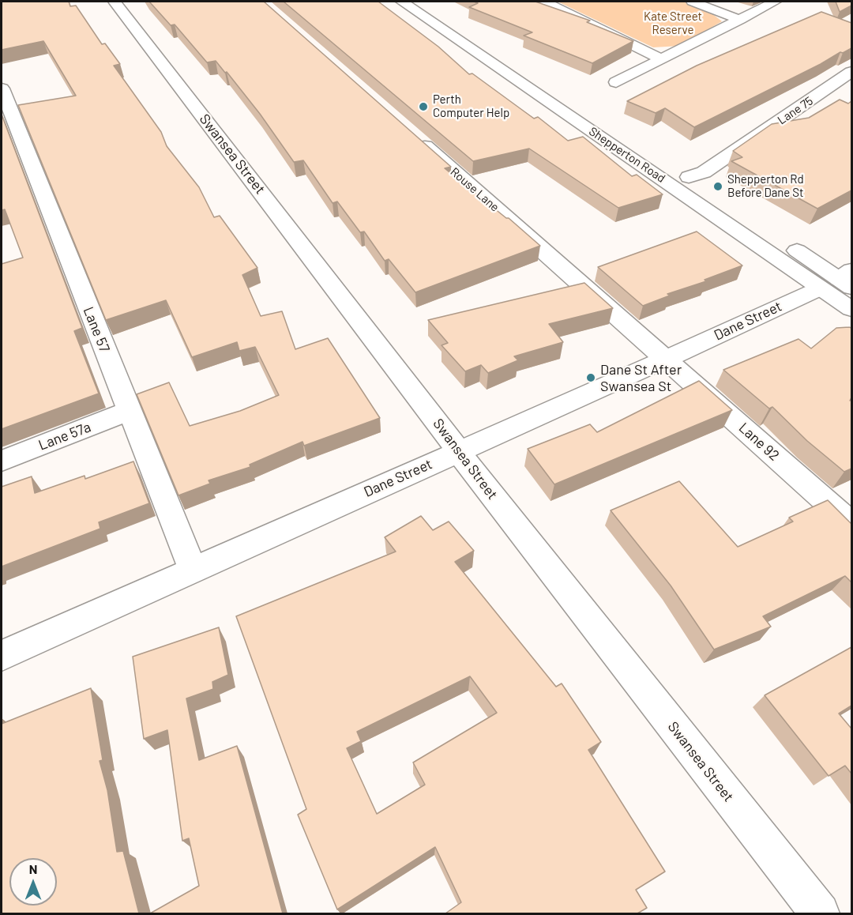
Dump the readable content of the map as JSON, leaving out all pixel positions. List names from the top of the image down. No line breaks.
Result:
{"streets":{"main road":["Lane 75","Swansea Street","Shepperton Road","Rouse Lane","Dane Street","Lane 57","Lane 57a","Lane 92"]},"crossings":[["Swansea Street","Dane Street"],["Shepperton Road","Dane Street"],["Rouse Lane","Dane Street"],["Rouse Lane","Lane 92"],["Dane Street","Lane 57"],["Dane Street","Lane 92"],["Lane 57","Lane 57a"]],"parks":["Kate Street Reserve"],"places":["Perth Computer Help","Shepperton Rd Before Dane St","Dane St After Swansea St"],"north":"top"}
